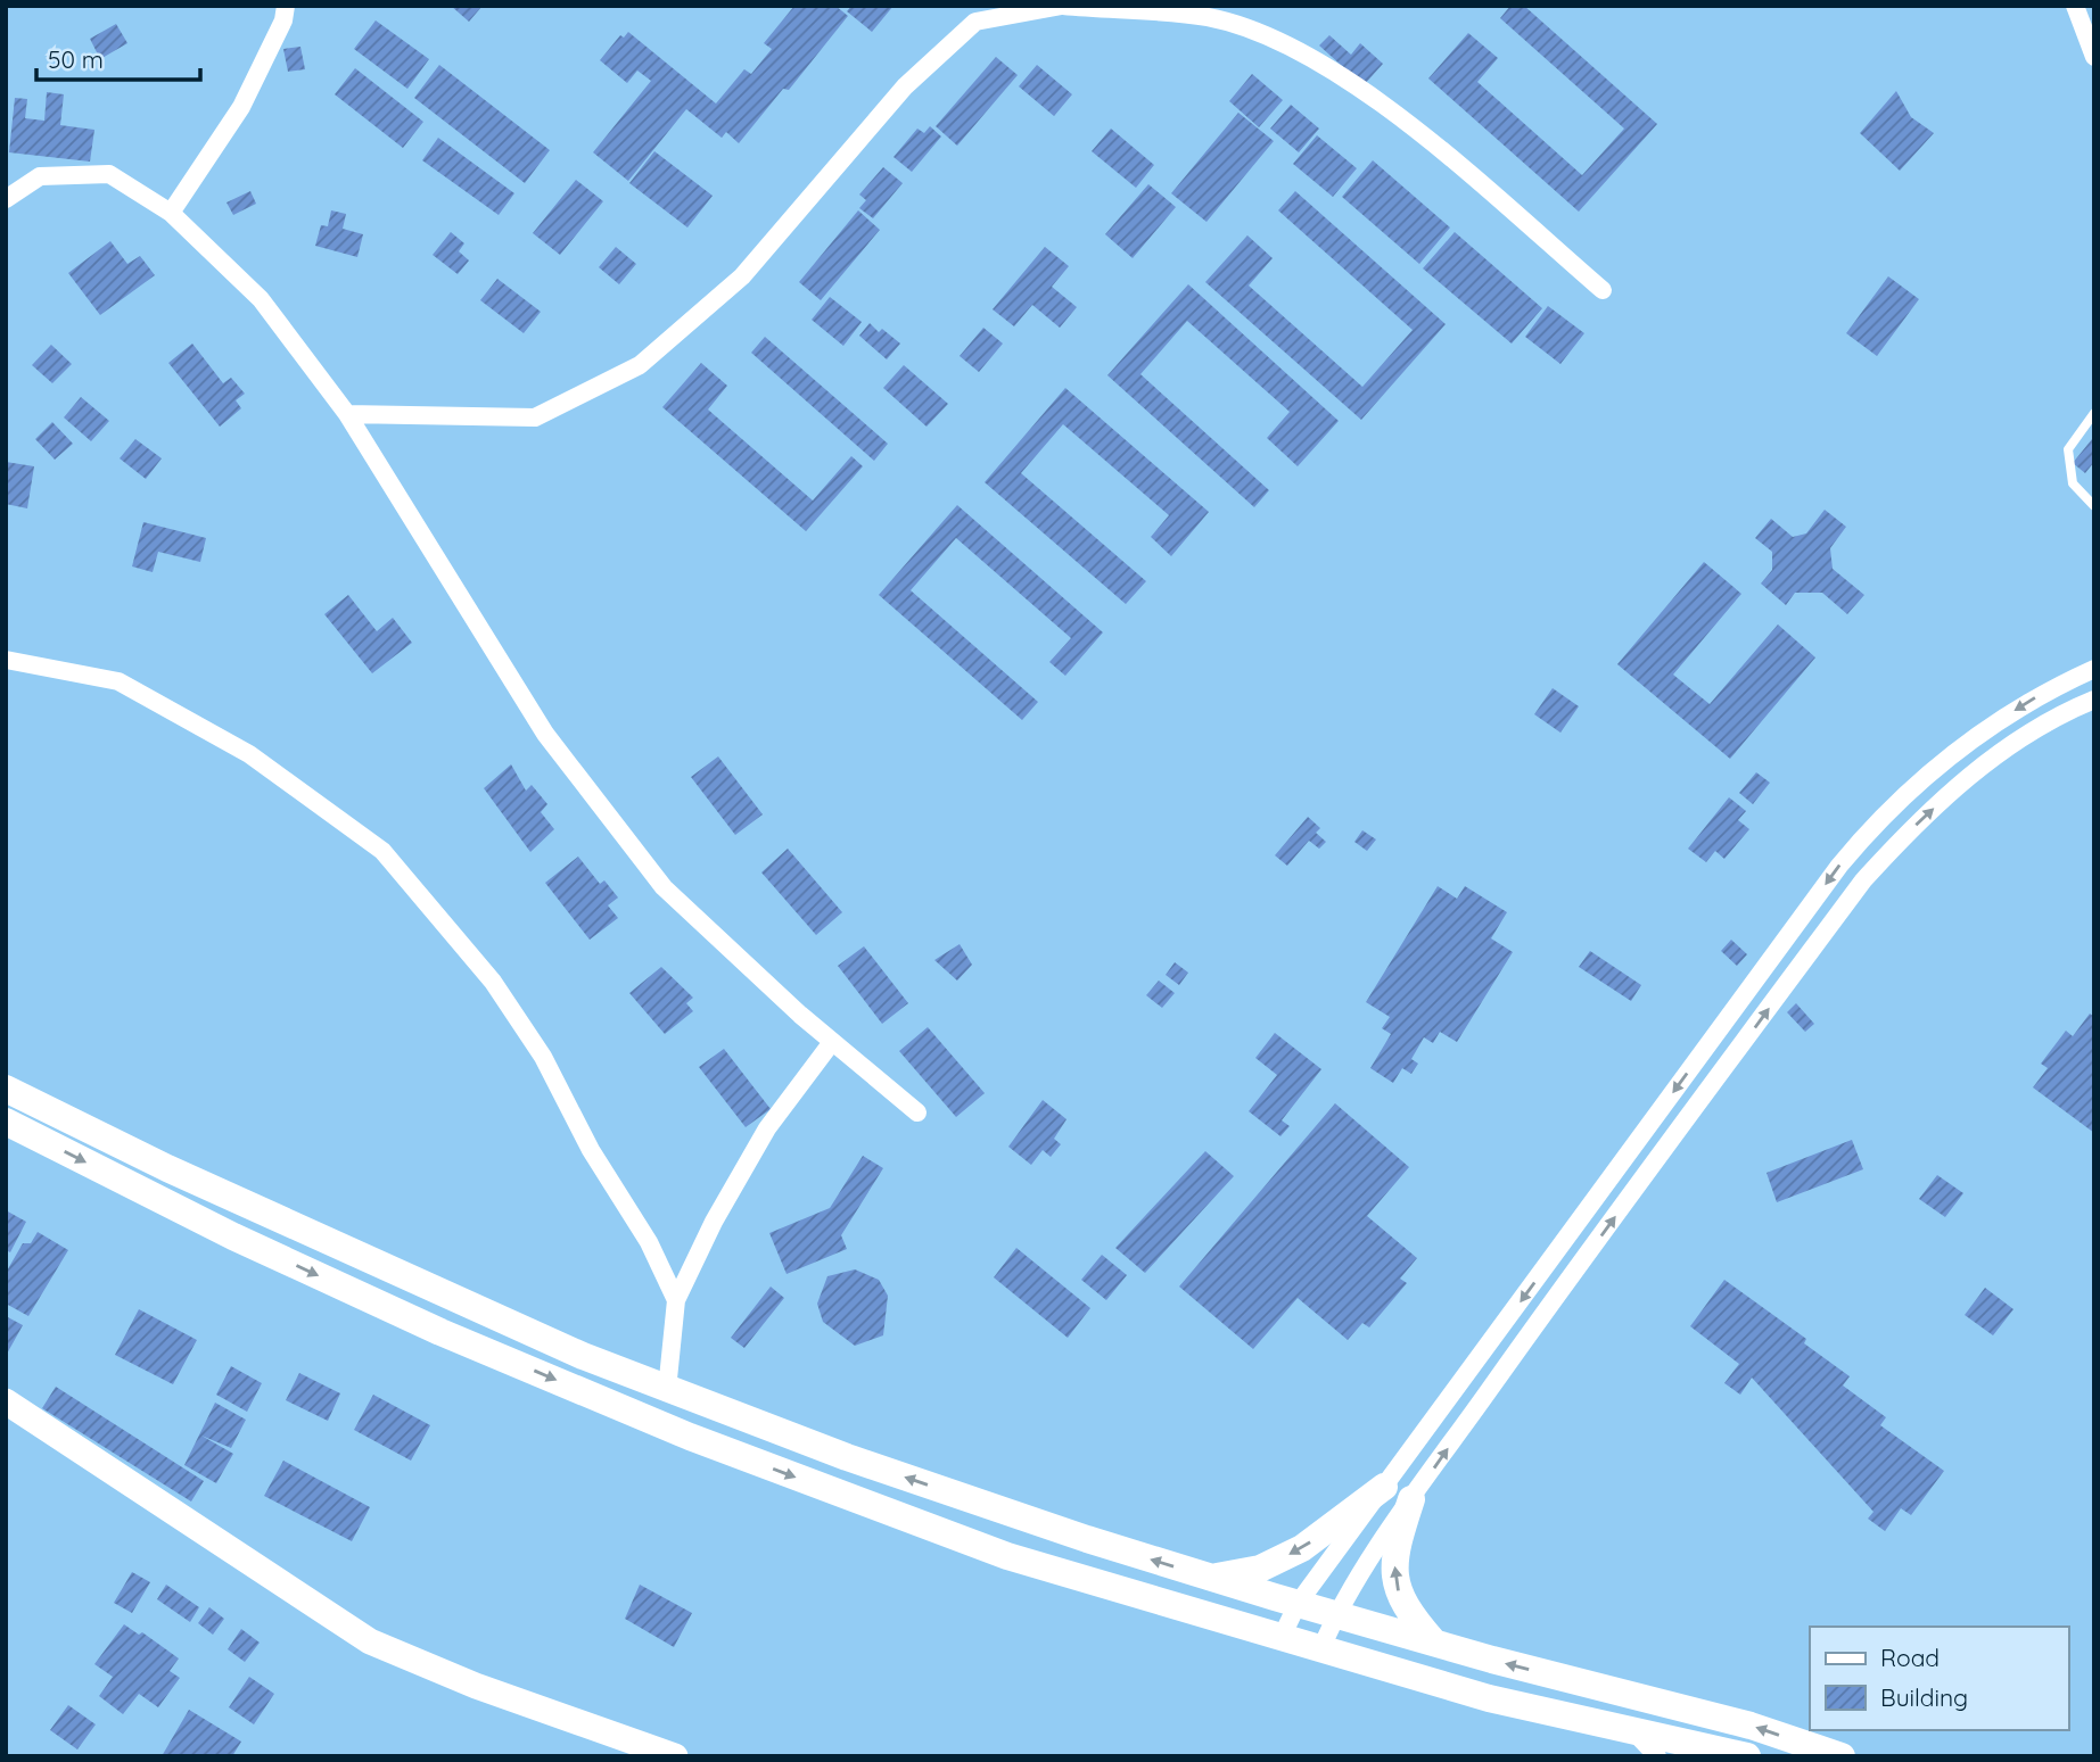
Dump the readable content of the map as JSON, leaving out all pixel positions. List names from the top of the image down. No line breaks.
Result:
{"legend":["Road","Building"],"scale_bar":"50 m"}
